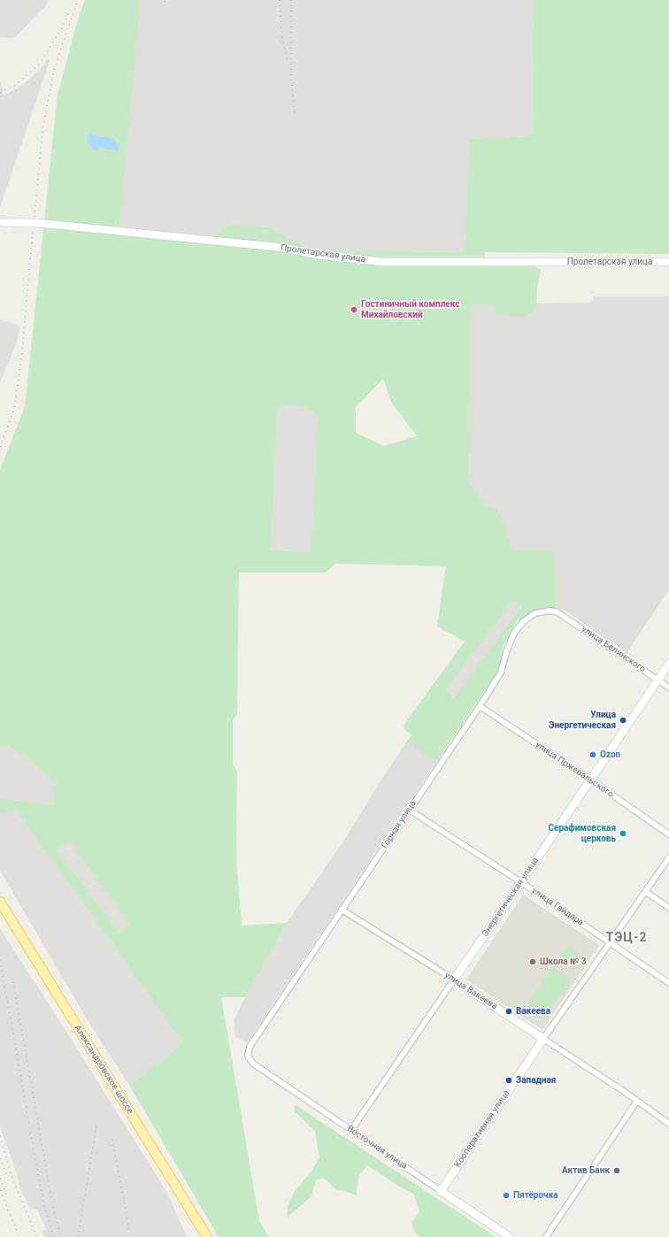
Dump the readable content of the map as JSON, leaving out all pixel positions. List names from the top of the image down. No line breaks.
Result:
{"streets":{"main road":["Александровское шоссе"],"street":["Пролетарская улица","улица Белинского","улица Пржевальского","Горная улица","Энергетическая улица","улица Гайдара","улица Вакеева","Кооперативная улица","Восточная улица"]},"crossings":[["улица Белинского","Горная улица"],["улица Белинского","Энергетическая улица"],["улица Пржевальского","Горная улица"],["улица Пржевальского","Энергетическая улица"],["Горная улица","улица Гайдара"],["Горная улица","улица Вакеева"],["Горная улица","Восточная улица"],["Энергетическая улица","улица Гайдара"],["Энергетическая улица","улица Вакеева"],["Энергетическая улица","Восточная улица"],["улица Гайдара","Кооперативная улица"],["улица Вакеева","Кооперативная улица"],["Кооперативная улица","Восточная улица"]],"districts":["ТЭЦ-2"],"places":["Гостиничный комплекс Михайловский","Улица Энергетическая","Ozon","Серафимовская церковь","Школа № 3","Вакеева","Западная","Актив Банк","Пятёрочка"]}
